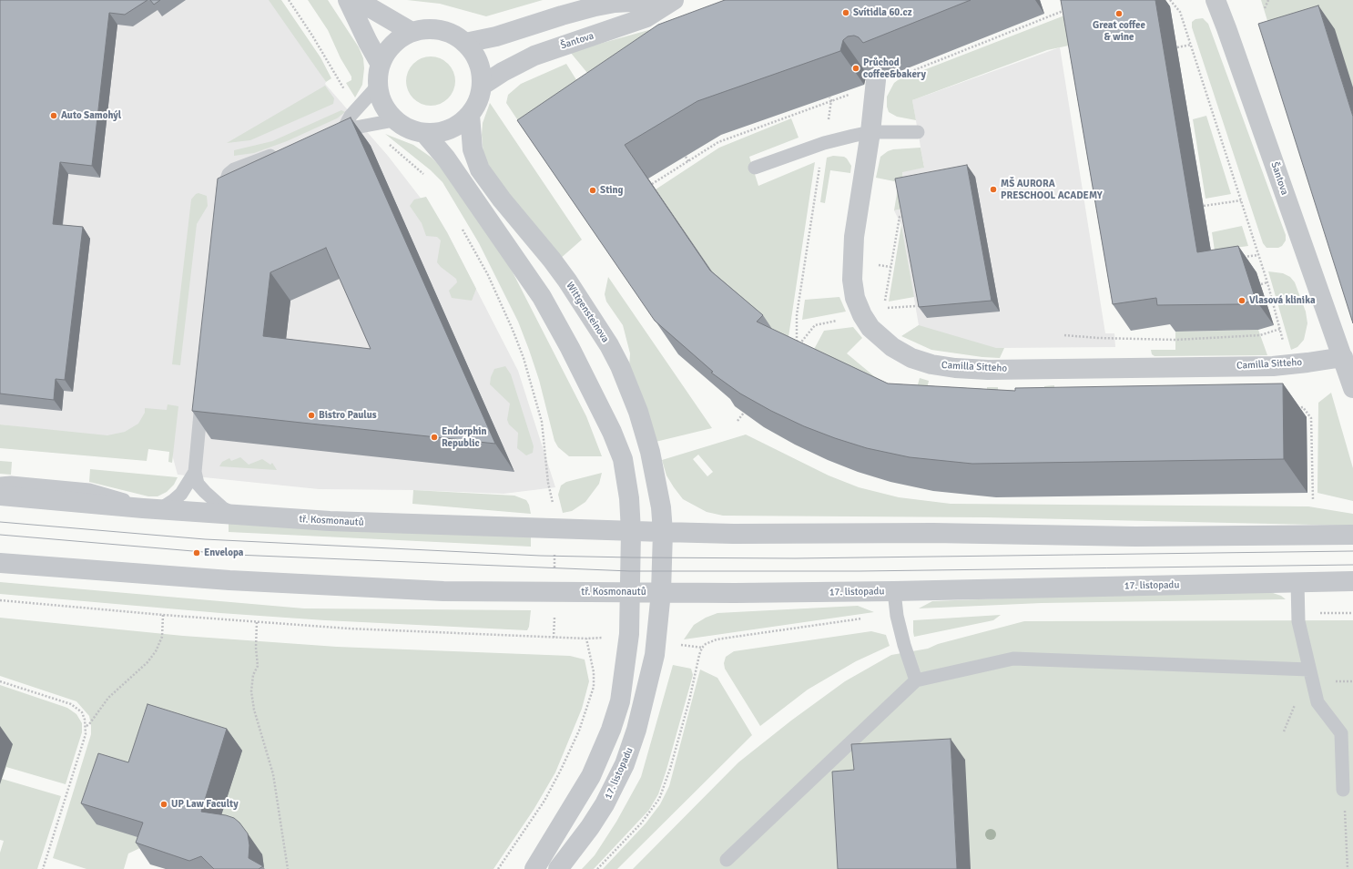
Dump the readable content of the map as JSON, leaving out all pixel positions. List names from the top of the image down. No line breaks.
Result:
{"streets":{"street":["Šantova","Wittgensteinova","Camilla Sitteho","tř. Kosmonautů","17. listopadu"]},"crossings":[["Šantova","Wittgensteinova"],["Šantova","Camilla Sitteho"],["Wittgensteinova","tř. Kosmonautů"],["Wittgensteinova","17. listopadu"],["tř. Kosmonautů","17. listopadu"]],"places":["Svítidla 60.cz","Great coffee & wine","Průchod coffee&bakery","Auto Samohýl","MŠ AURORA PRESCHOOL ACADEMY","Sting","Vlasová klinika","Bistro Paulus","Endorphin Republic","Envelopa","UP Law Faculty"]}
